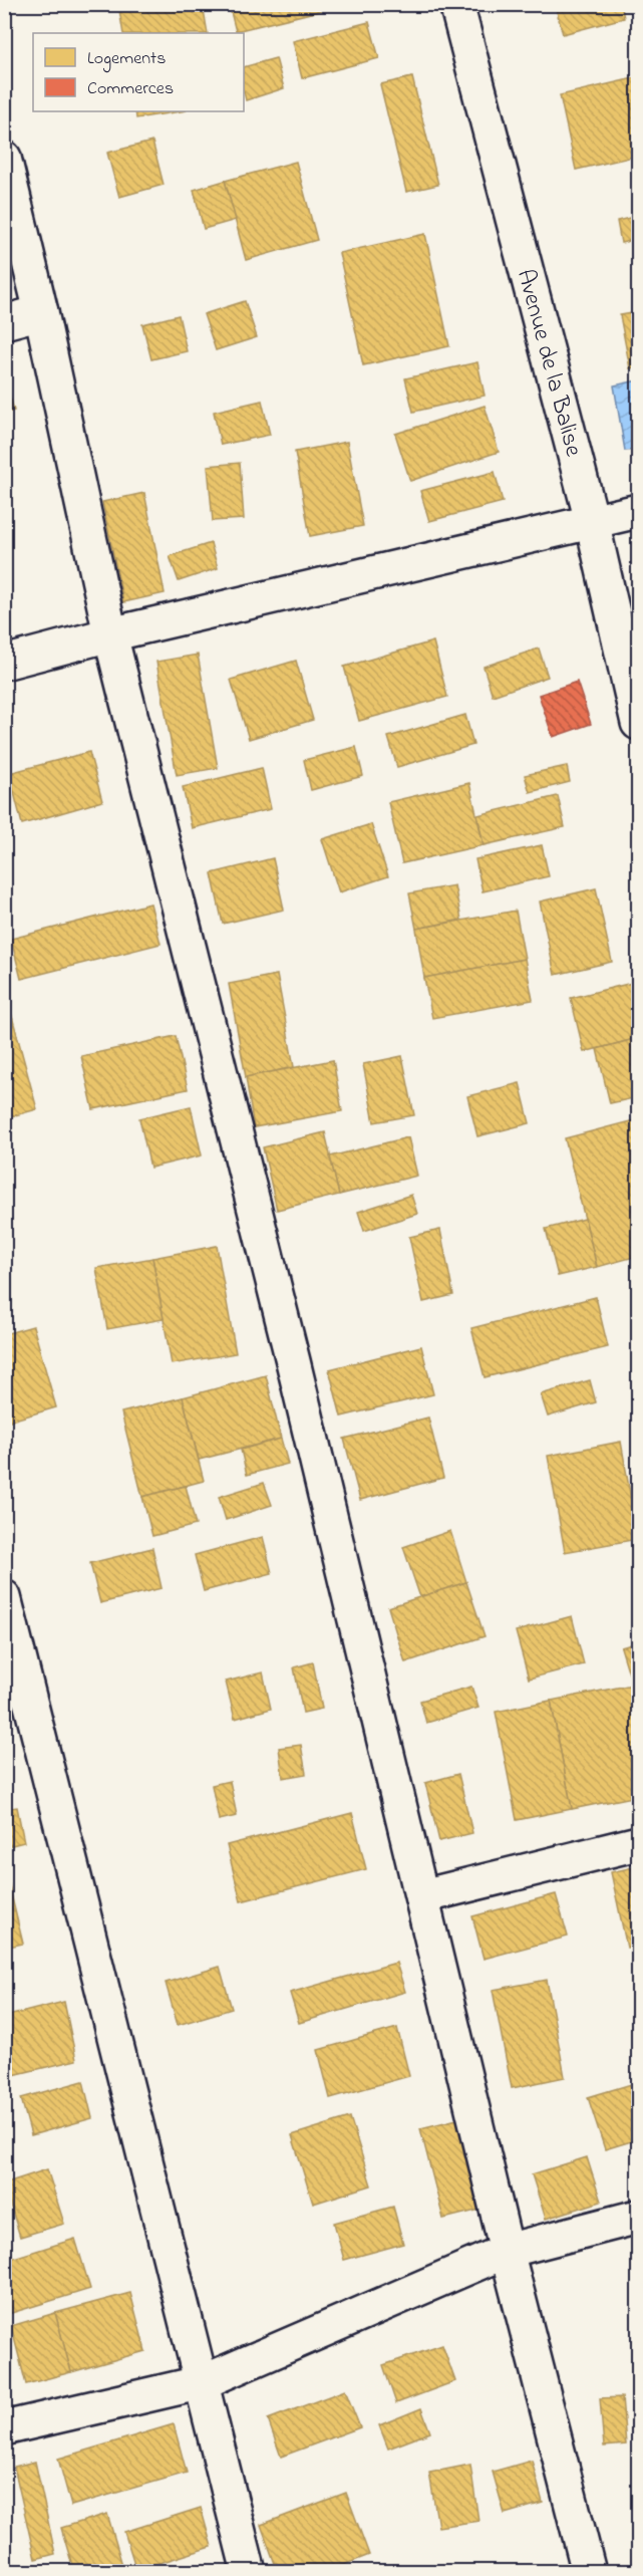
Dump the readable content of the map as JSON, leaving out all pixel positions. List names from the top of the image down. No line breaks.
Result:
{"streets":{"street":["Avenue de la Balise"]},"legend":["Logements","Commerces"]}
